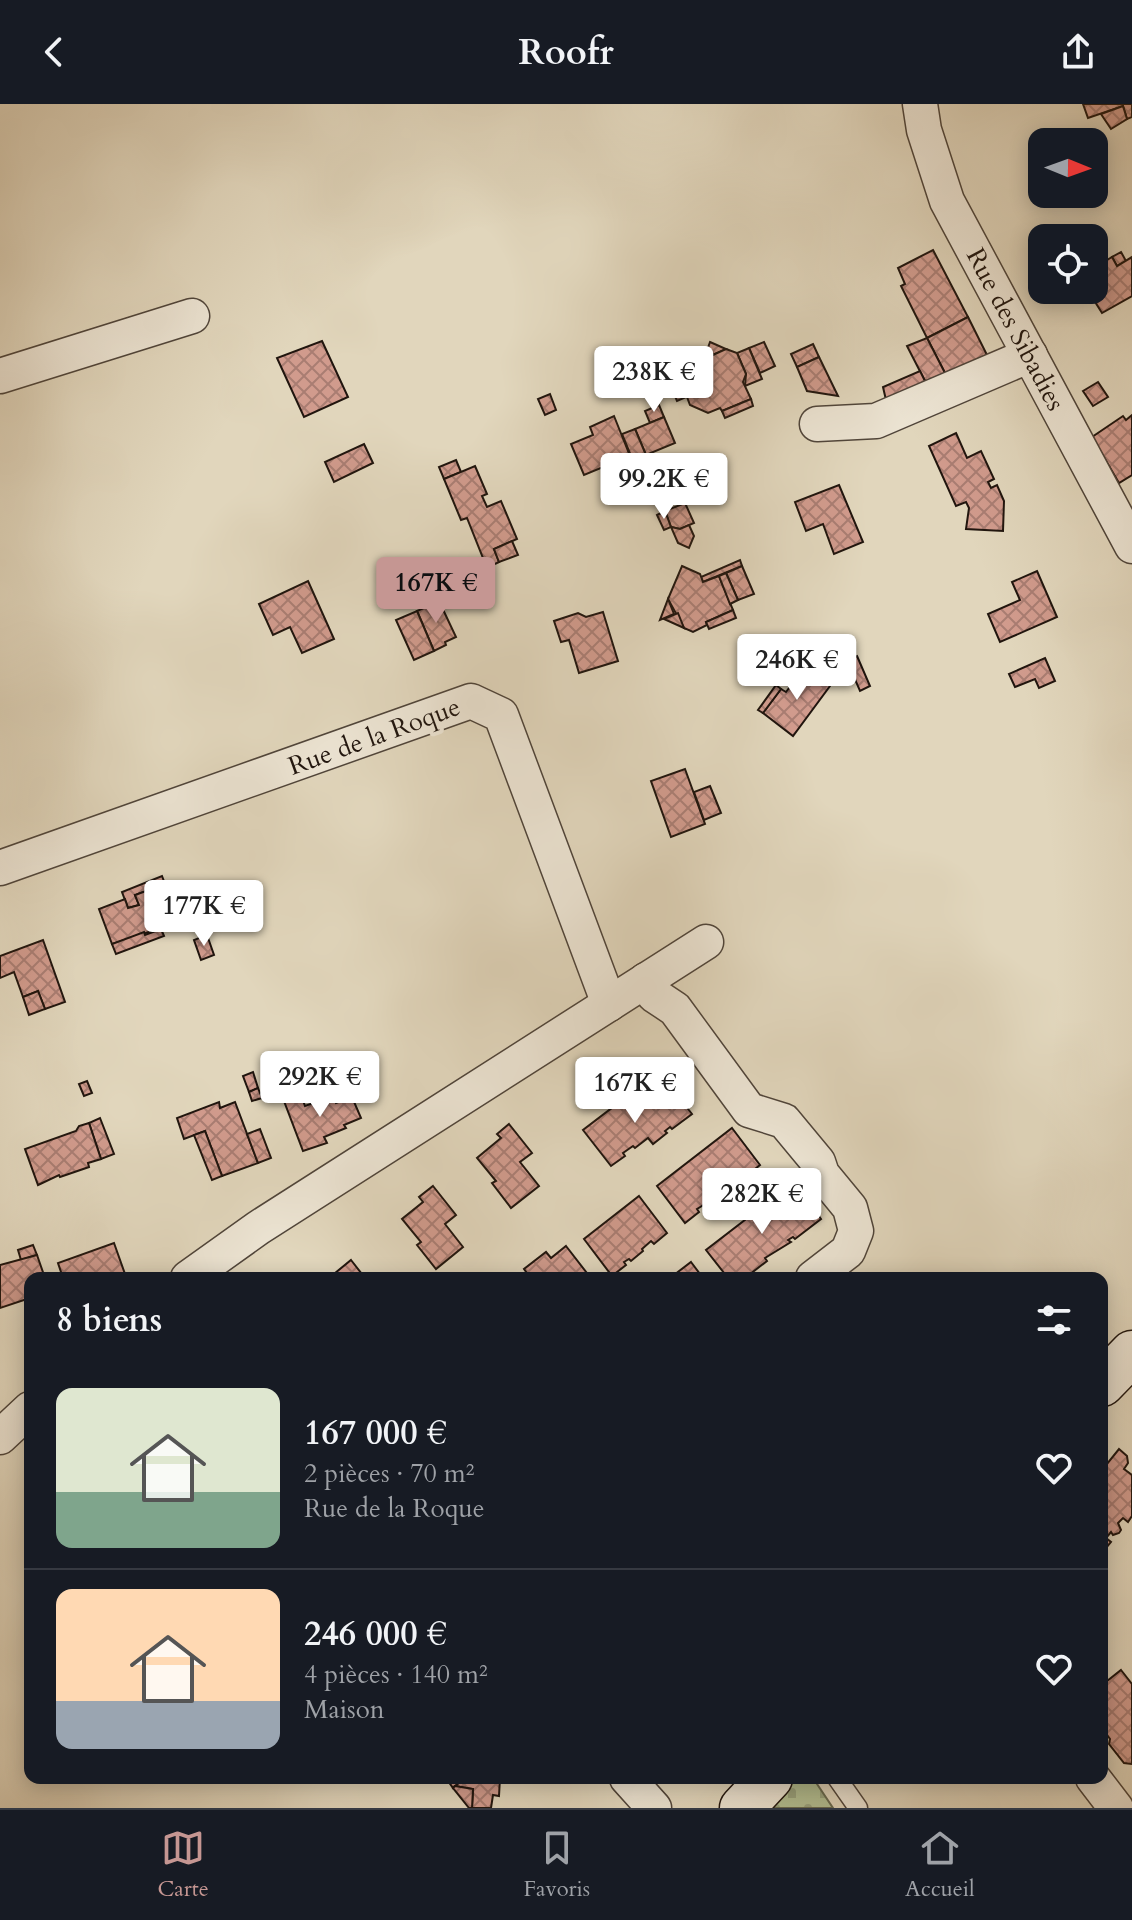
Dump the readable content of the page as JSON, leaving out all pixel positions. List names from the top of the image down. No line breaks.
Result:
{"streets":{"street":["Rue des Sibadies","Rue de la Roque"]},"north":"right","page":{"header":"Roofr","price":["238K €","99.2K €","167K €","246K €","177K €","292K €","167K €","282K €"],"heading":"8 biens","list":[{"name":"167 000 €","note":"2 pièces · 70 m² · Rue de la Roque"},{"name":"246 000 €","note":"4 pièces · 140 m² · Maison"}],"tabs":["Carte","Favoris","Accueil"]}}
